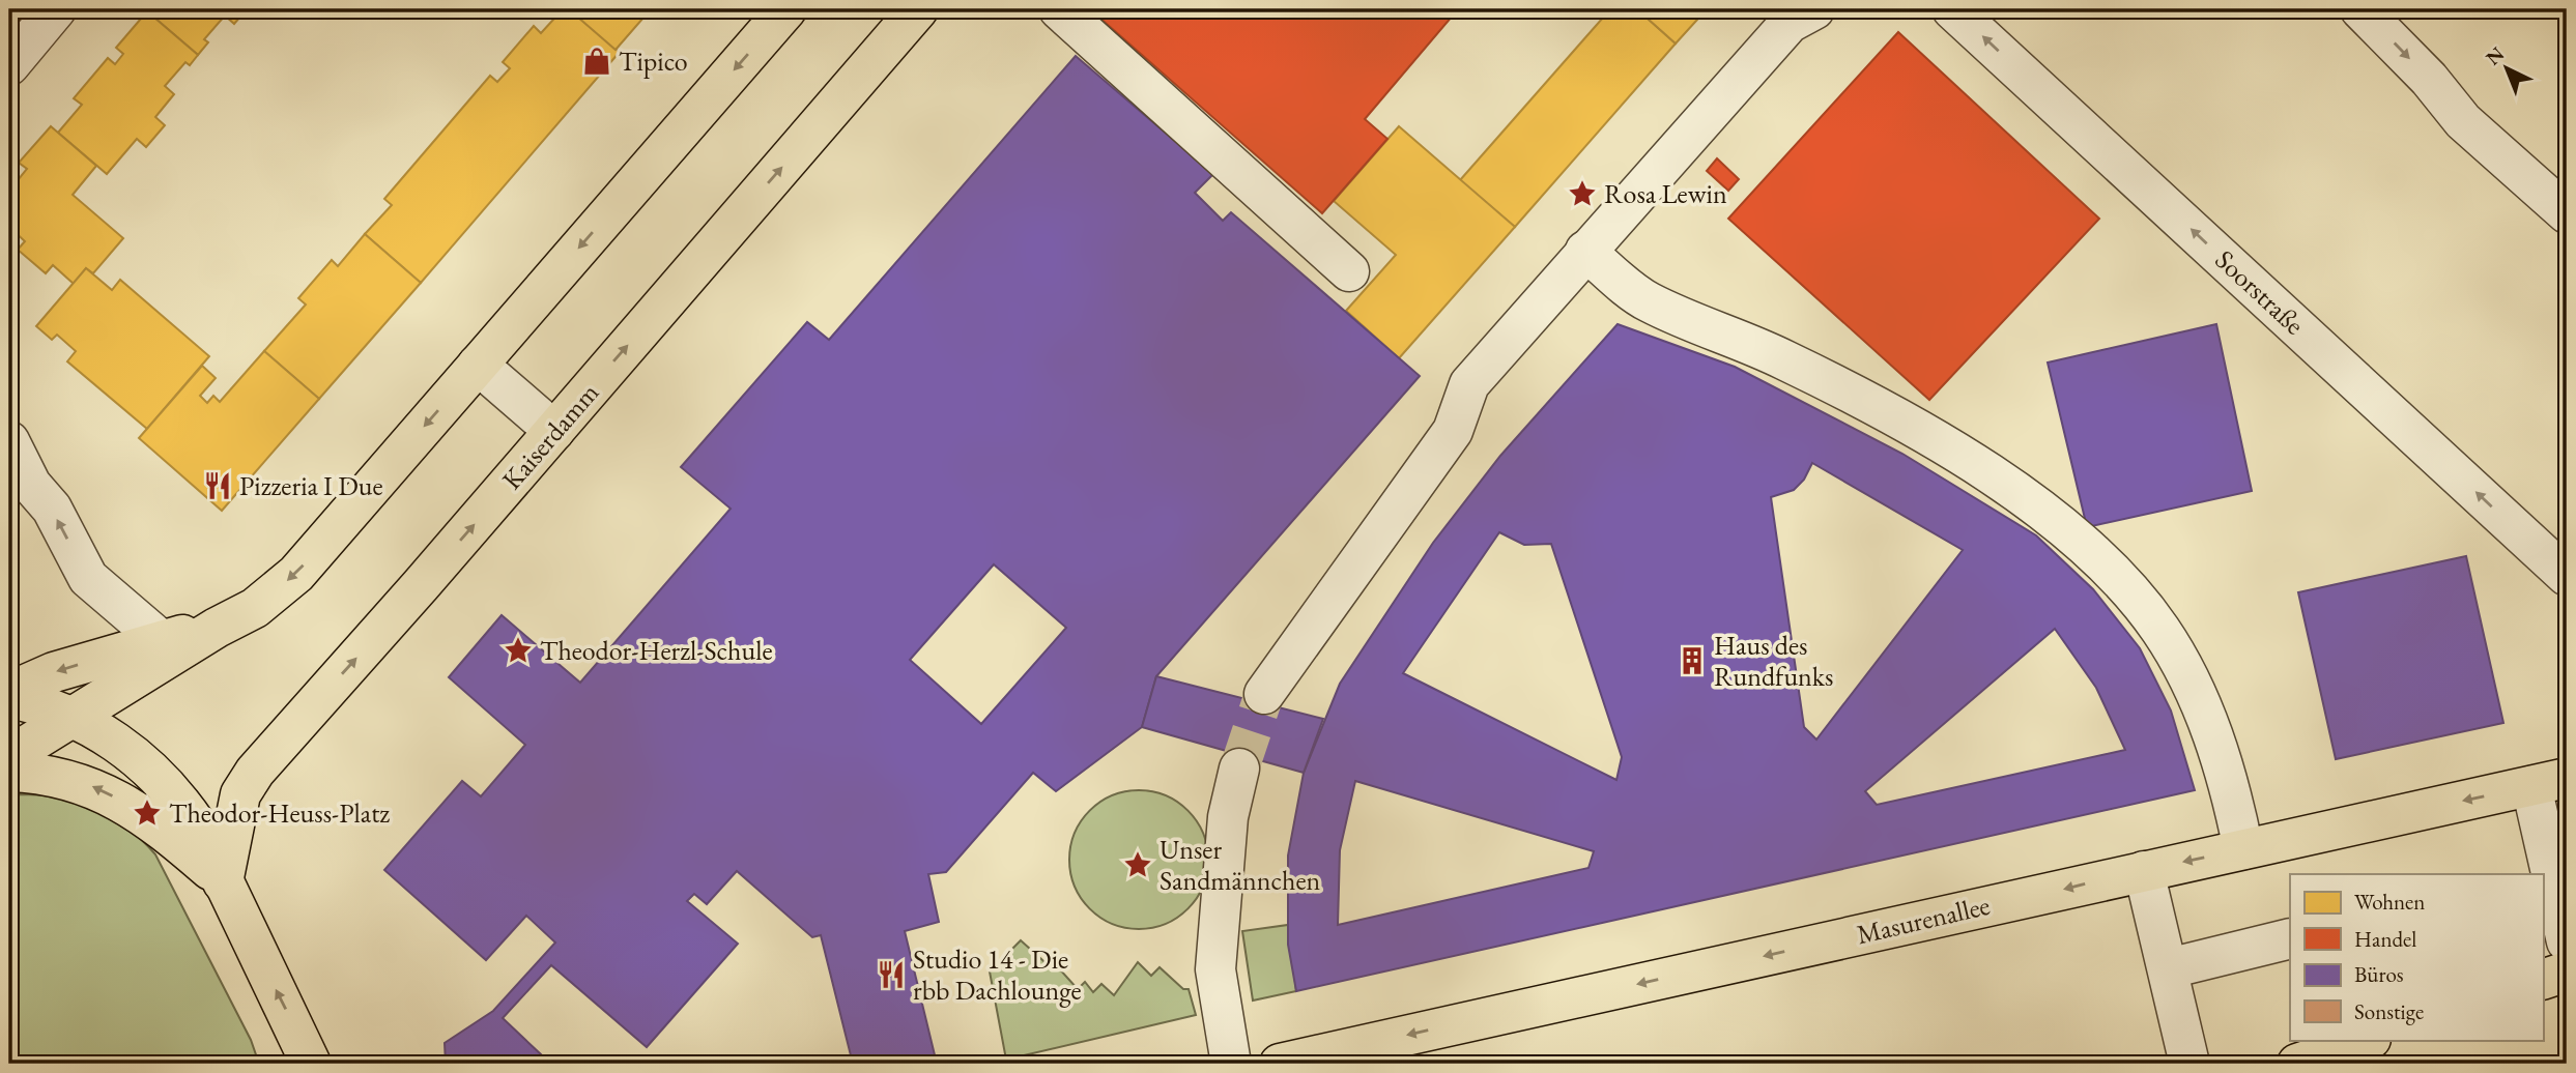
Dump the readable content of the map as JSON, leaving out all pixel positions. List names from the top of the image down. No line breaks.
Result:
{"streets":{"main road":["Kaiserdamm","Masurenallee"],"street":["Soorstraße"]},"one_way":["Masurenallee"],"places":{"shop":["Tipico"],"place":["Rosa Lewin","Theodor-Herzl-Schule","Theodor-Heuss-Platz","Unser Sandmännchen"],"restaurant":["Pizzeria I Due","Studio 14 - Die rbb Dachlounge"],"building":["Haus des Rundfunks"]},"legend":["Wohnen","Handel","Büros","Sonstige"],"north":"top left"}
